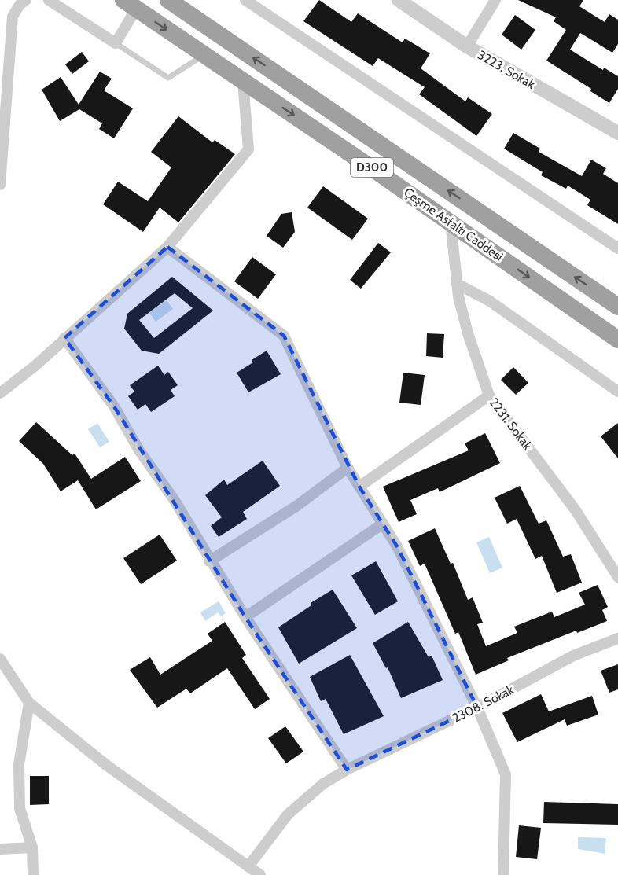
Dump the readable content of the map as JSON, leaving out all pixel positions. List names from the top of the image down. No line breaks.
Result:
{"streets":{"highway":["D300","Çeşme Asfaltı Caddesi"],"street":["3223. Sokak","2231. Sokak","2308. Sokak"]},"crossings":[["Çeşme Asfaltı Caddesi","2231. Sokak"]]}
